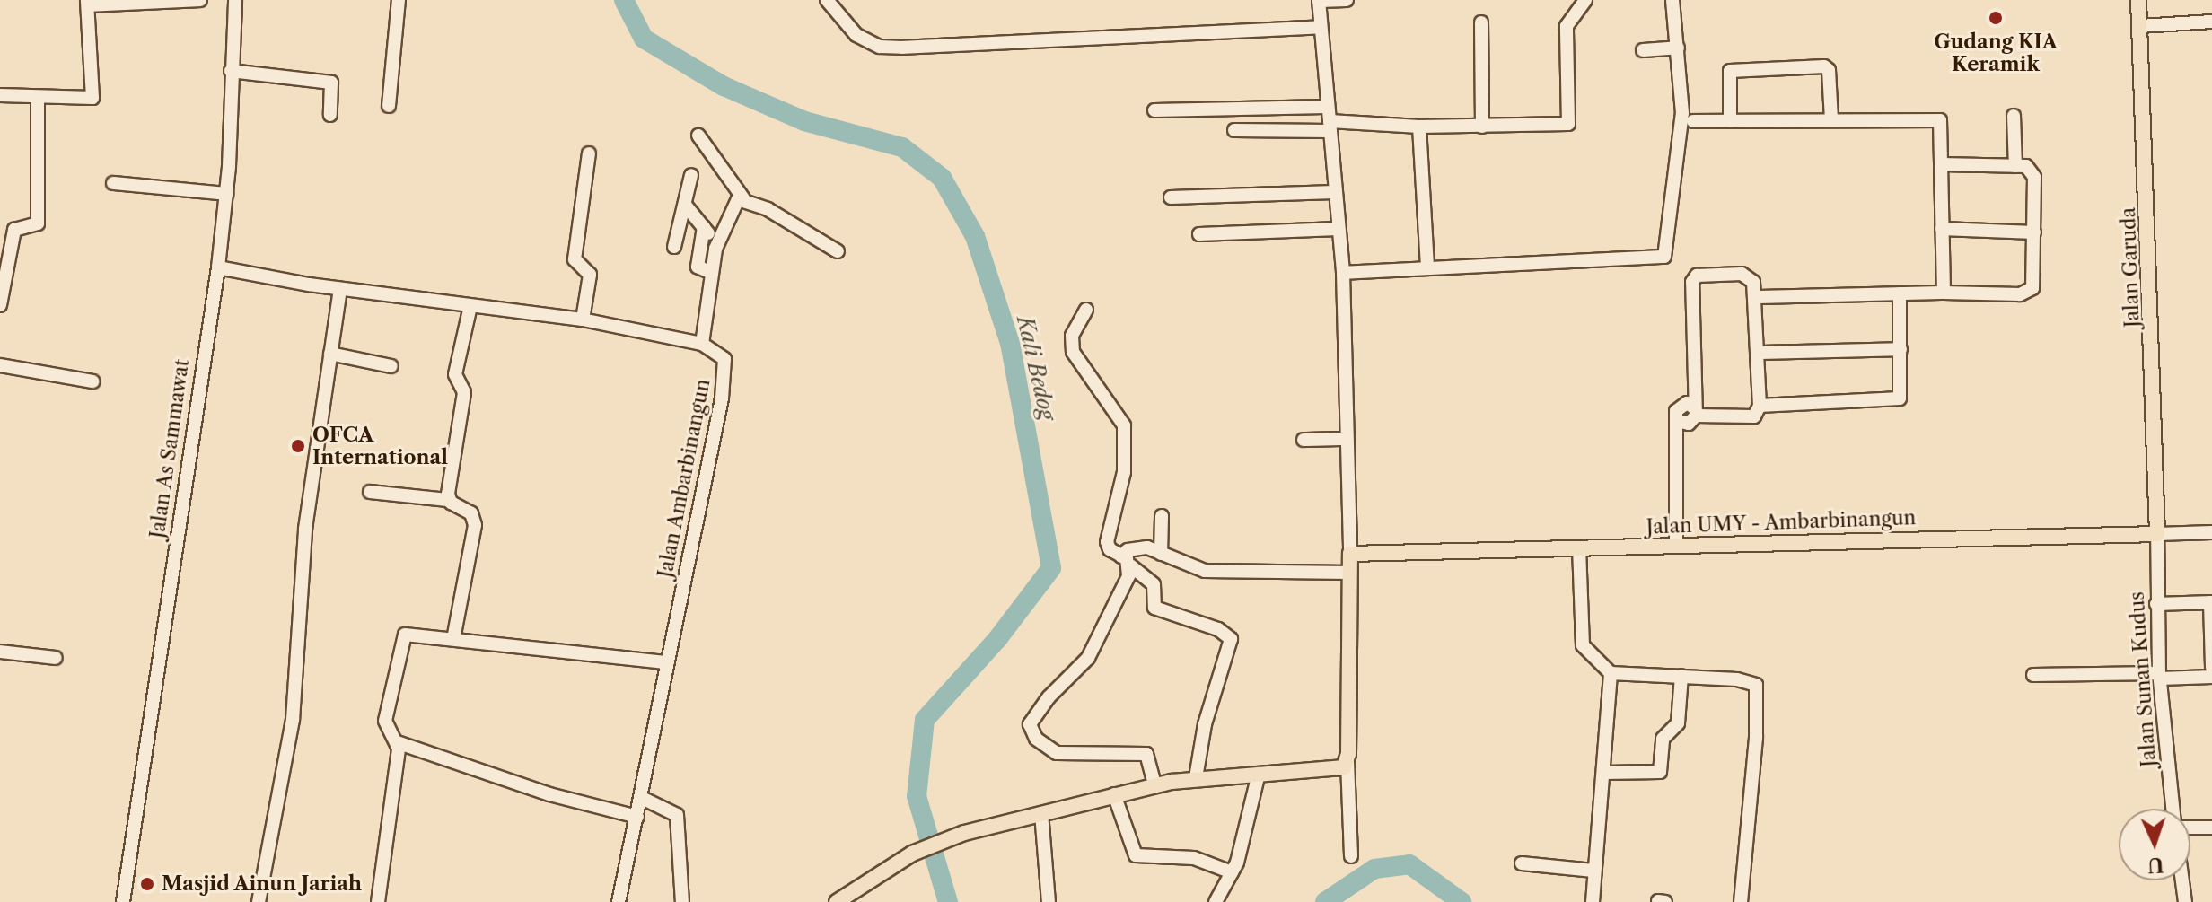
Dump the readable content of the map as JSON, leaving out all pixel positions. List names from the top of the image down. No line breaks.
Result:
{"streets":{"main road":["Jalan Garuda","Jalan UMY - Ambarbinangun"],"street":["Jalan As Sammawat","Jalan Ambarbinangun","Jalan Sunan Kudus"]},"crossings":[["Jalan Garuda","Jalan UMY - Ambarbinangun"],["Jalan Garuda","Jalan Sunan Kudus"],["Jalan UMY - Ambarbinangun","Jalan Sunan Kudus"]],"water":["Kali Bedog"],"places":["Gudang KIA Keramik","OFCA International","Masjid Ainun Jariah"],"north":"bottom"}
